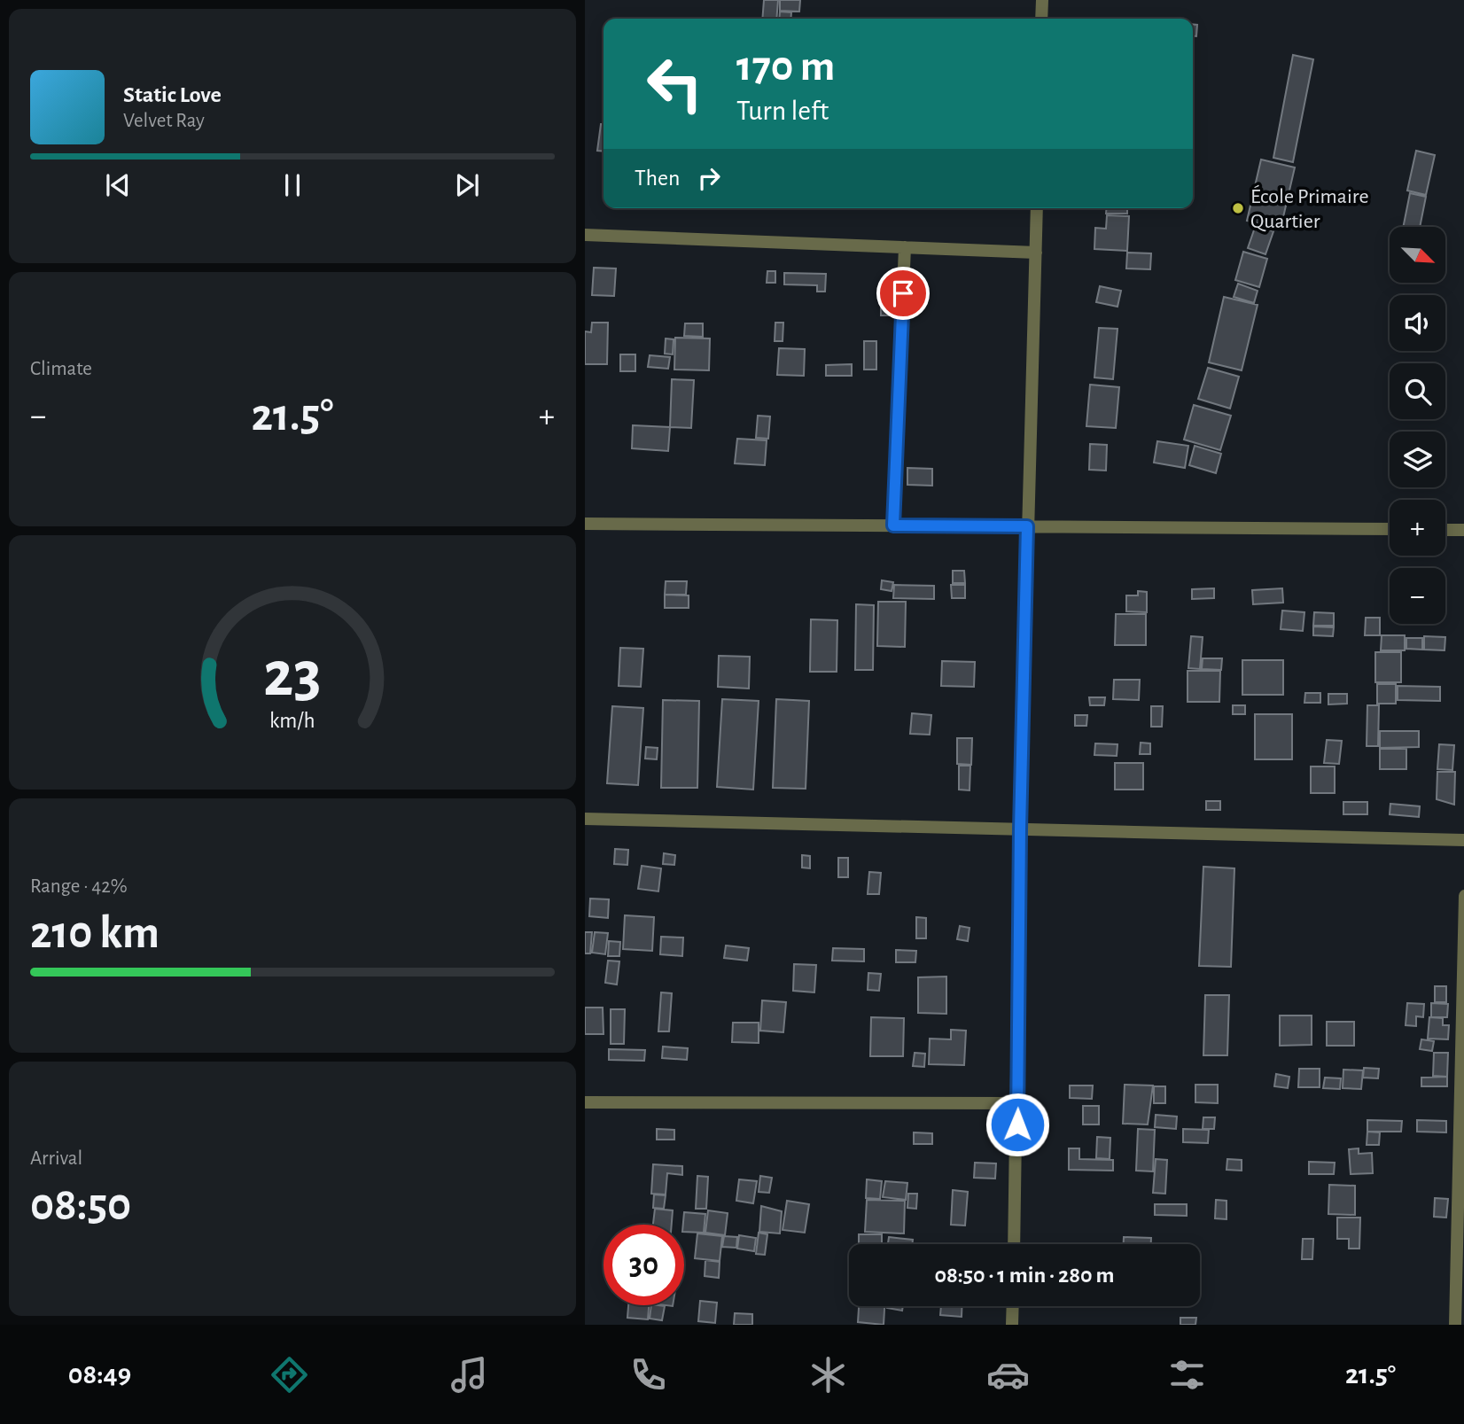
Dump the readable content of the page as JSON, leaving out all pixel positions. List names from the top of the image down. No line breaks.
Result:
{"places":["École Primaire Quartier"],"north":"bottom right","page":{"turn":["170 m","Turn left"],"song":["Static Love","Velvet Ray"],"then":"Then","map_buttons":["+","−"],"tile":["Climate",["Range · 42%","210 km"],["Arrival","08:50"]],"heat":["−","21.5°","+"],"limit":"30","trip":"08:50 · 1 min · 280 m","tabs":["08:49","21.5°"],"gauge":["23","km/h"]}}
